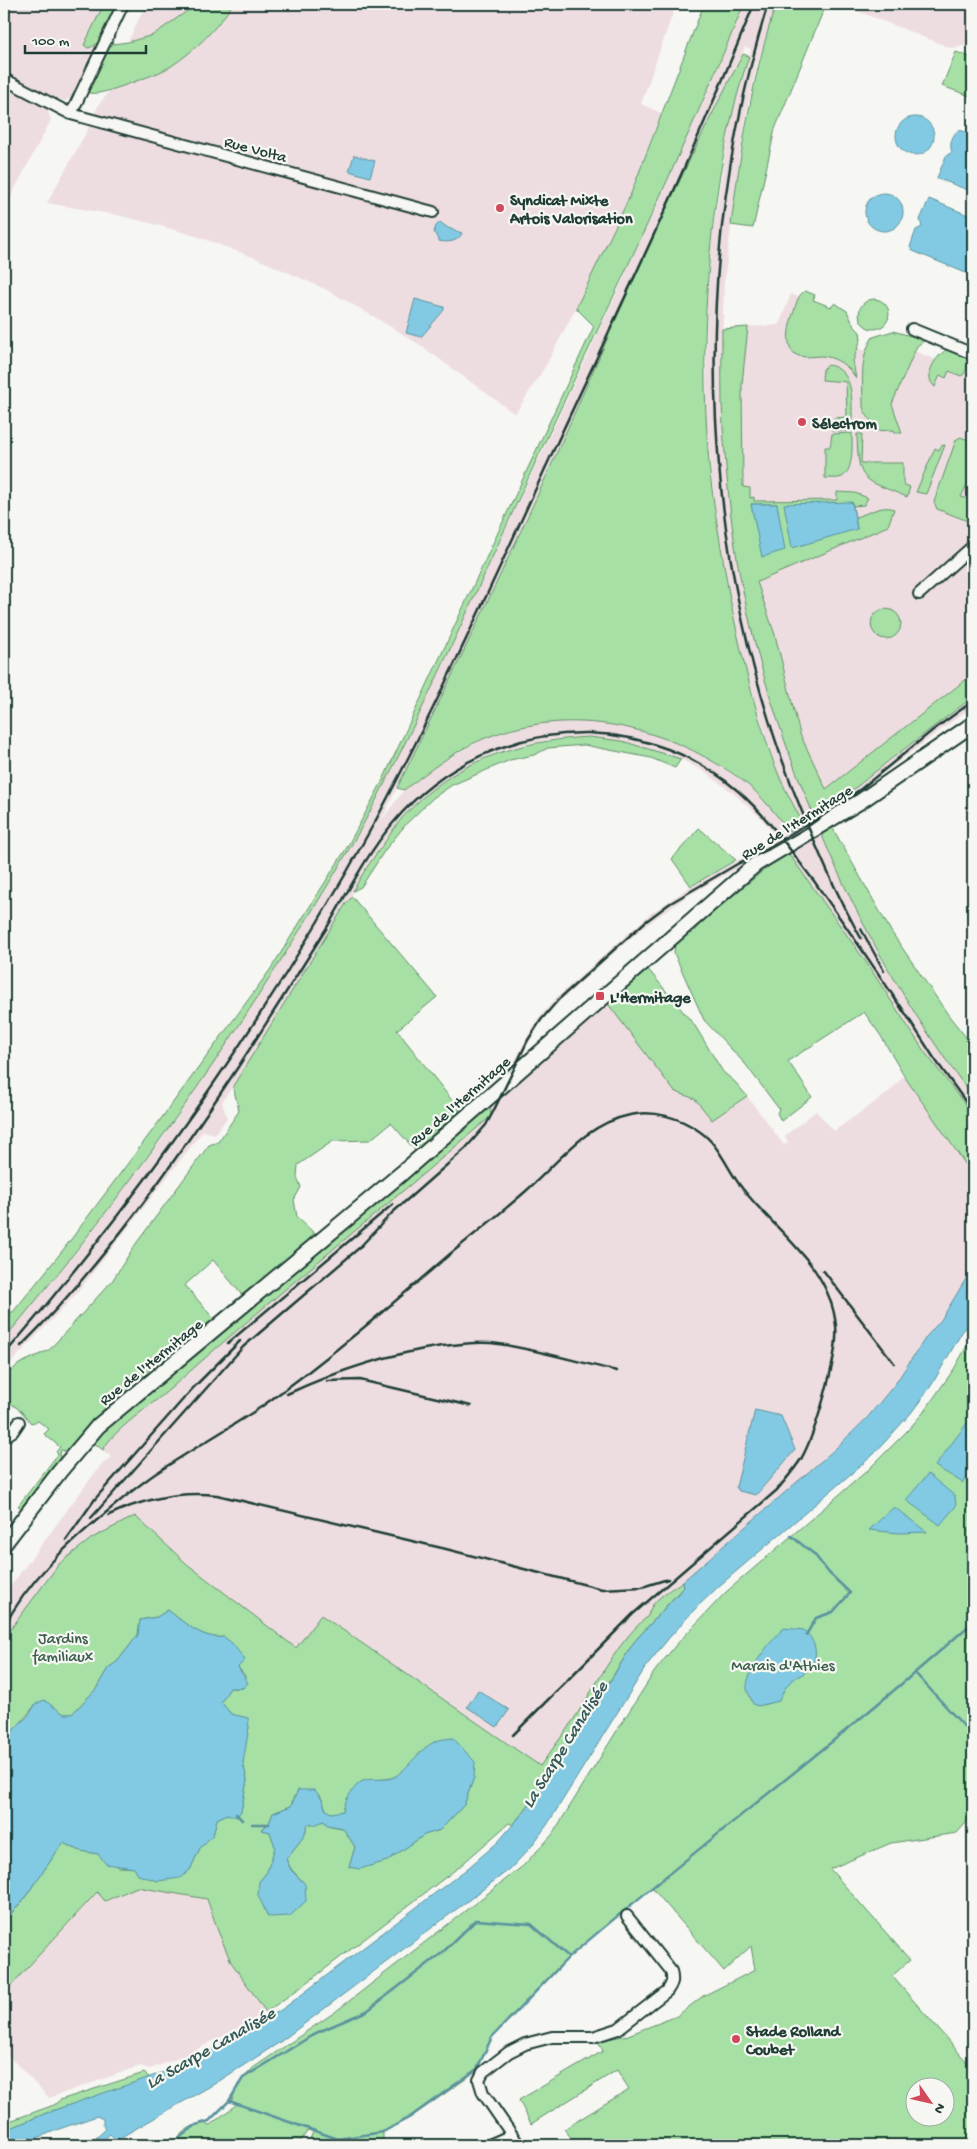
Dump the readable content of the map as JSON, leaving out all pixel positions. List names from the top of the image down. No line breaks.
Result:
{"streets":{"street":["Rue Volta","Rue de l'Hermitage"]},"water":["La Scarpe Canalisée"],"parks":["Jardins familiaux","Marais d'Athies"],"places":{"other":["Syndicat Mixte Artois Valorisation","Sélectrom","Stade Rolland Coubet"],"transit":["L'Hermitage"]},"scale_bar":"100 m","north":"bottom right"}
